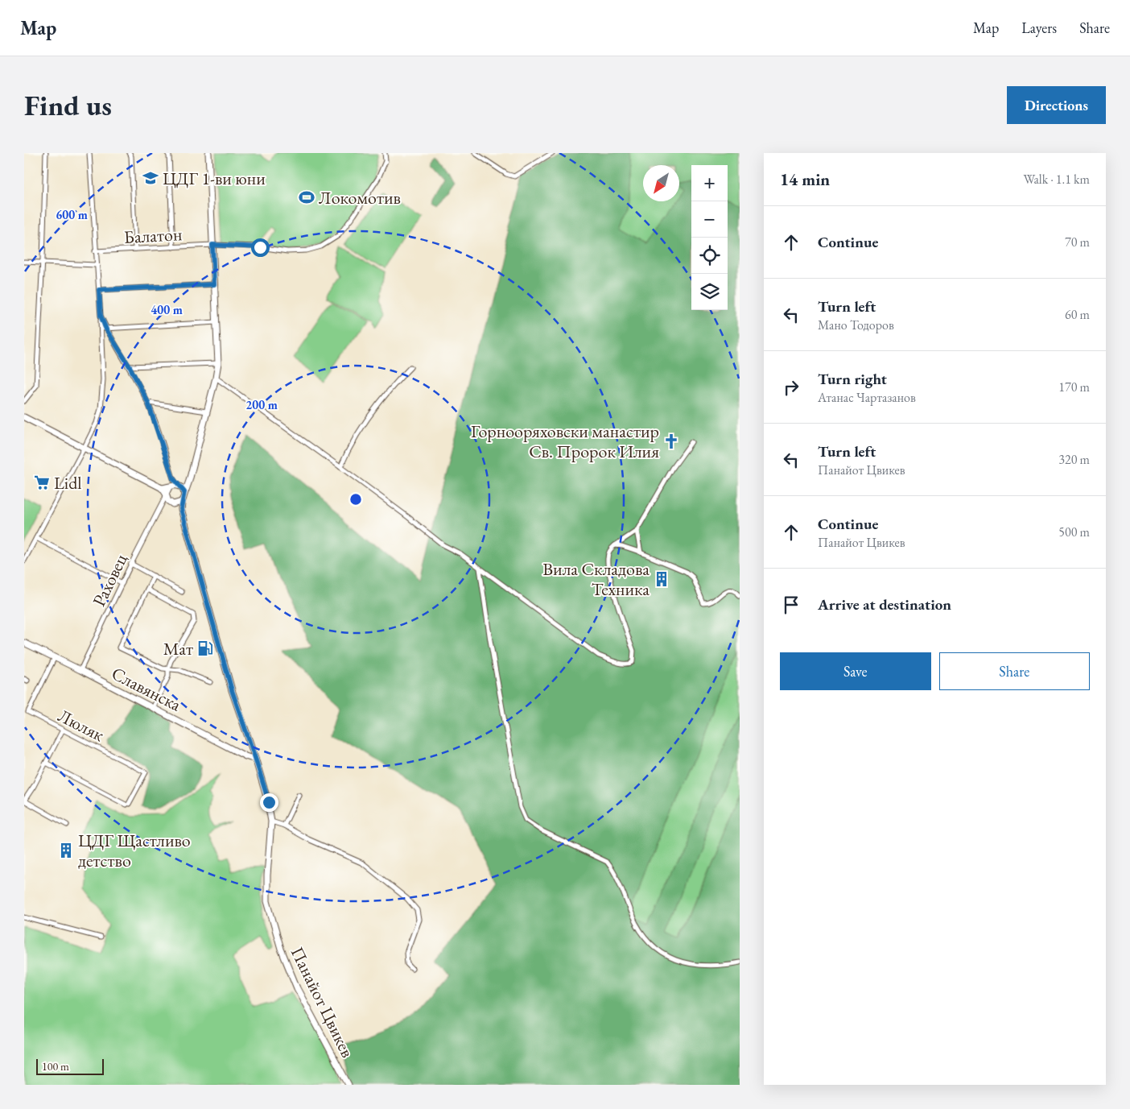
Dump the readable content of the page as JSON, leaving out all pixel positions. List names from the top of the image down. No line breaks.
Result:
{"streets":{"street":["Балатон","Раховец","Славянска","Люляк","Панайот Цвикев"]},"crossings":[["Балатон","Панайот Цвикев"],["Раховец","Славянска"],["Славянска","Люляк"],["Славянска","Панайот Цвикев"]],"places":{"school or university":["ЦДГ 1-ви юни"],"sports":["Локомотив"],"church":["Горнооряховски манастир Св. Пророк Илия"],"supermarket":["Lidl"],"building":["Вила Складова Техника","ЦДГ Щастливо детство"],"fuel station":["Мат"]},"scale_bar":"100 m","north":"bottom left","page":{"header":"Map","nav":["Map","Layers","Share"],"buttons":["Directions",["Save","Share"]],"title":"Find us","heading":["14 min","Walk · 1.1 km"],"map_buttons":["+","−"],"list":[["Continue","70 m"],["Turn left","Мано Тодоров","60 m"],["Turn right","Атанас Чартазанов","170 m"],["Turn left","Панайот Цвикев","320 m"],["Continue","Панайот Цвикев","500 m"],"Arrive at destination"],"scale":"100 m"},"rings":["600 m","400 m","200 m"]}
